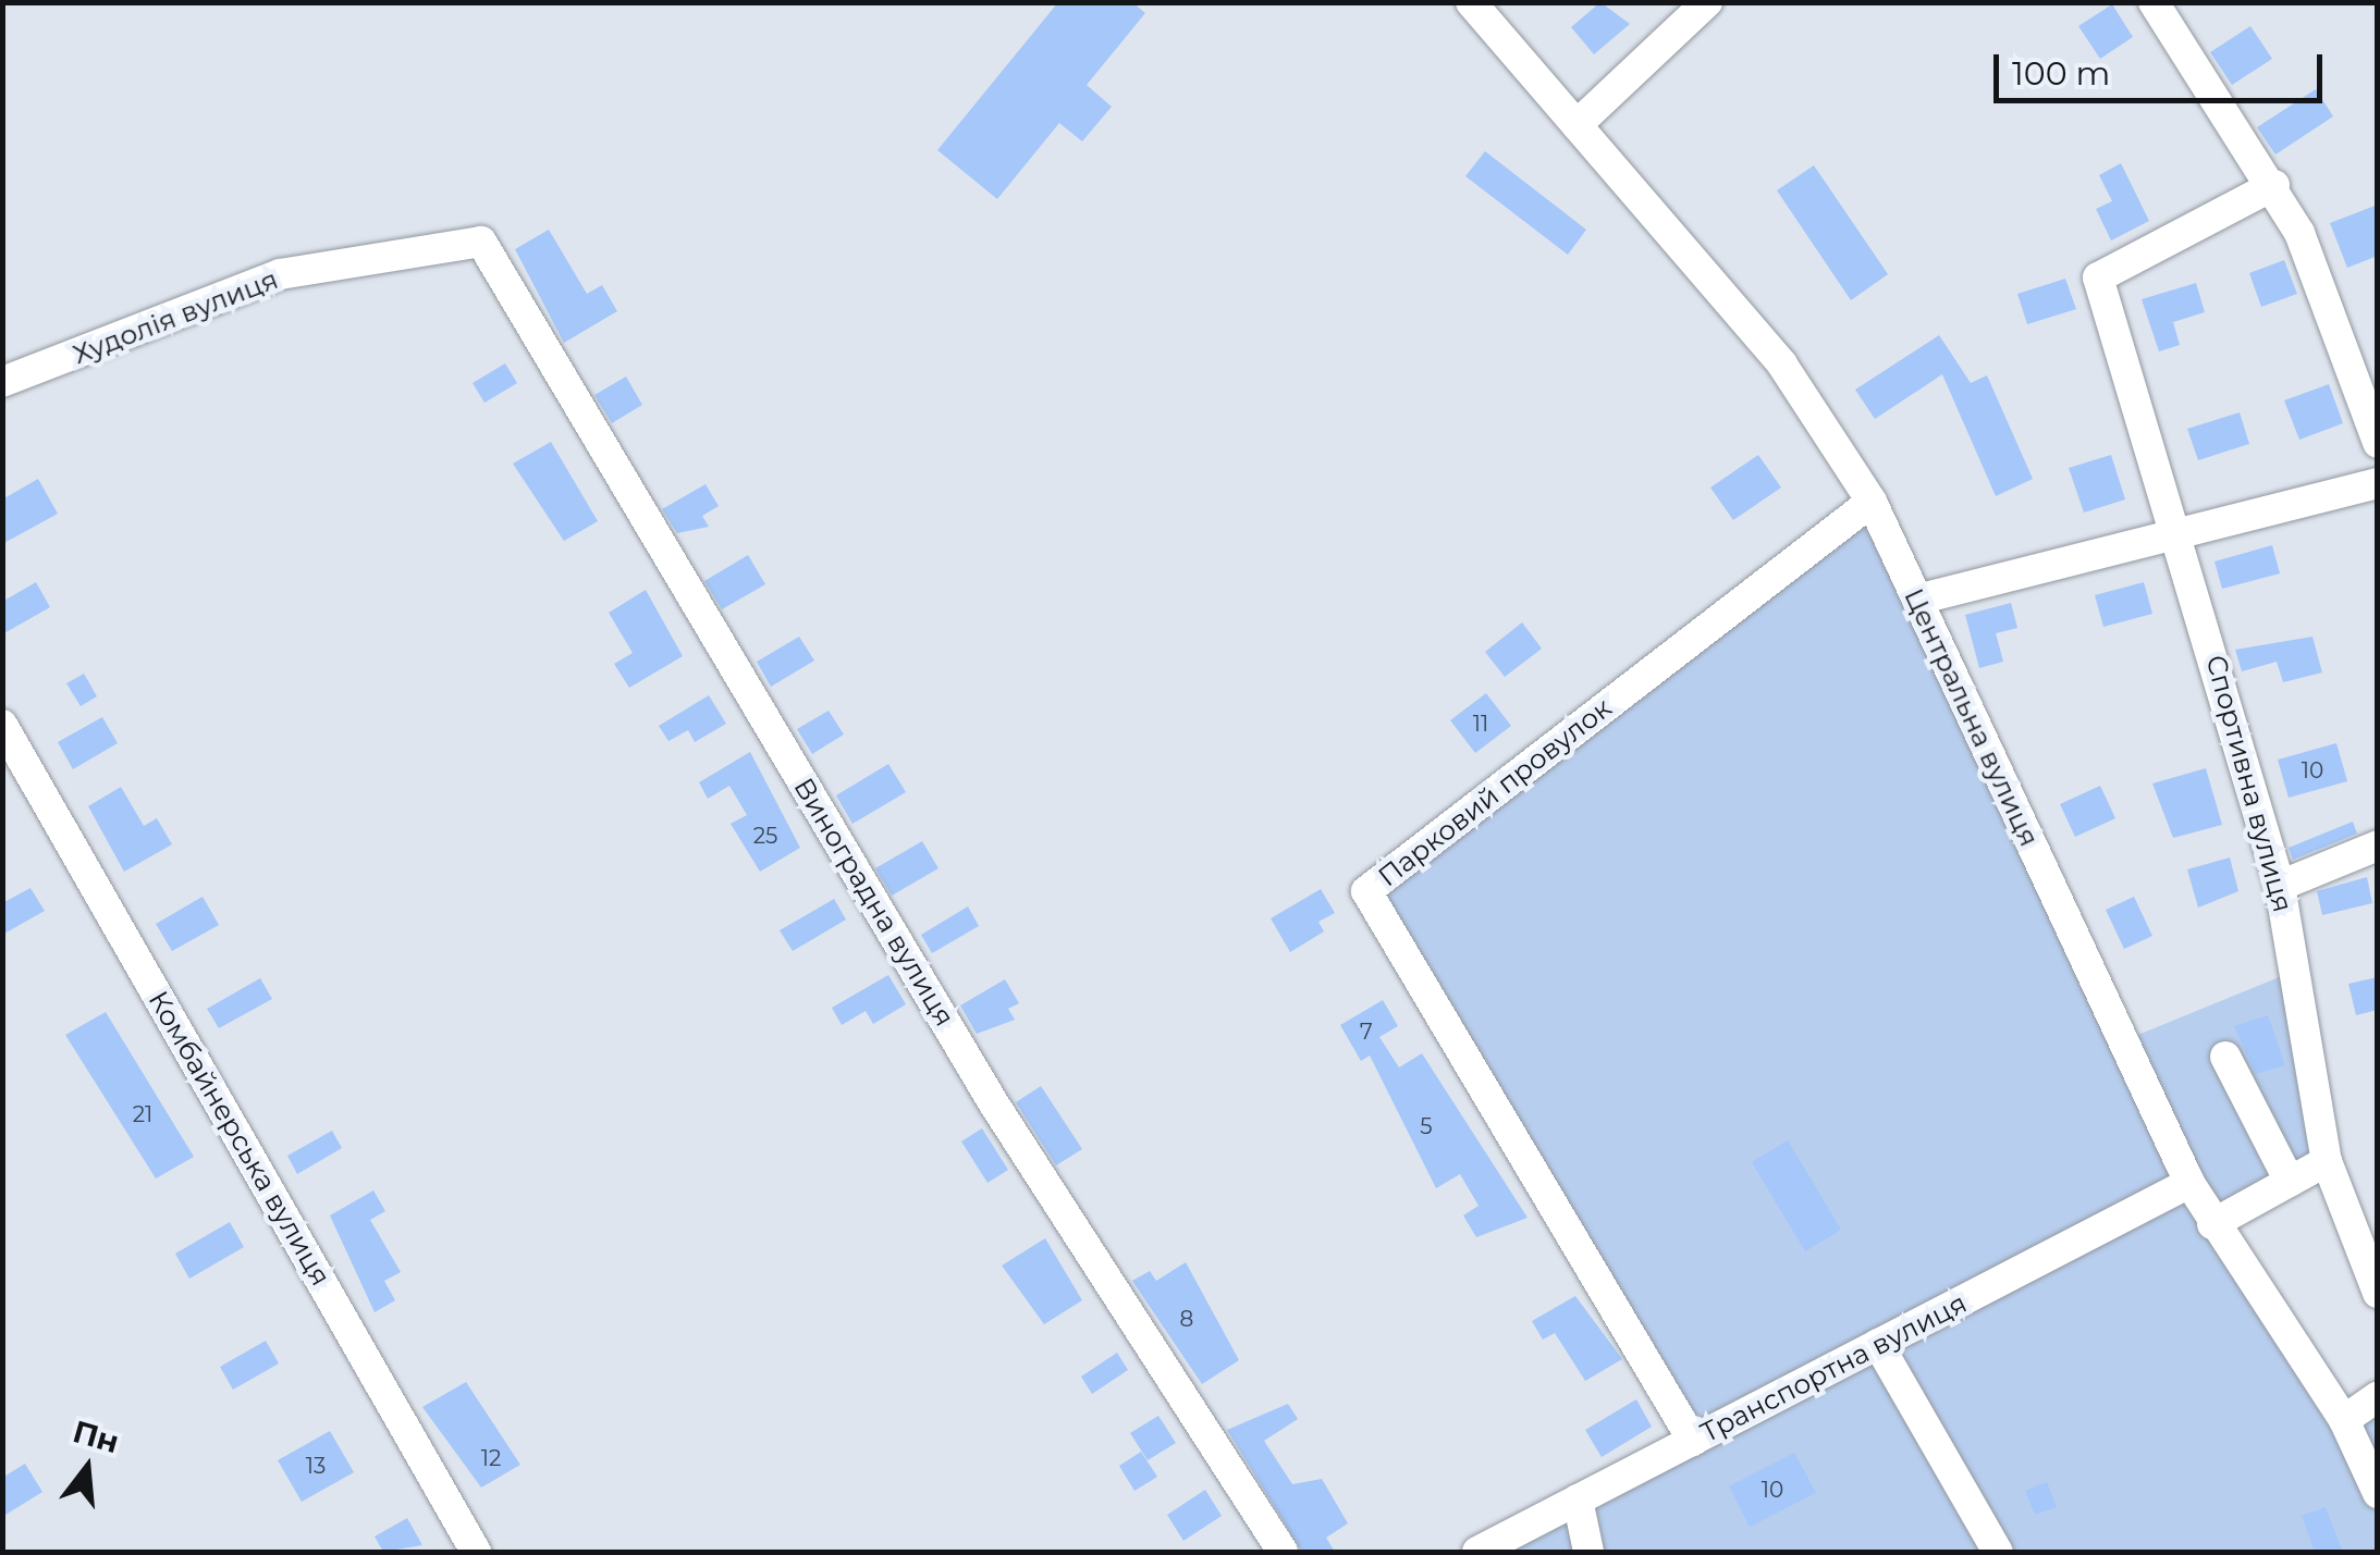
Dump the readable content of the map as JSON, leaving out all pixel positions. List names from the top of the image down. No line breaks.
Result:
{"streets":{"street":["Худолія вулиця","Центральна вулиця","Спортивна вулиця","Парковий провулок","Виноградна вулиця","Комбайнерська вулиця","Транспортна вулиця"]},"crossings":[["Худолія вулиця","Виноградна вулиця"],["Центральна вулиця","Парковий провулок"],["Центральна вулиця","Транспортна вулиця"],["Парковий провулок","Транспортна вулиця"]],"house_numbers":["11","10","25","7","21","5","8","12","13","10"],"scale_bar":"100 m","north":"top"}
